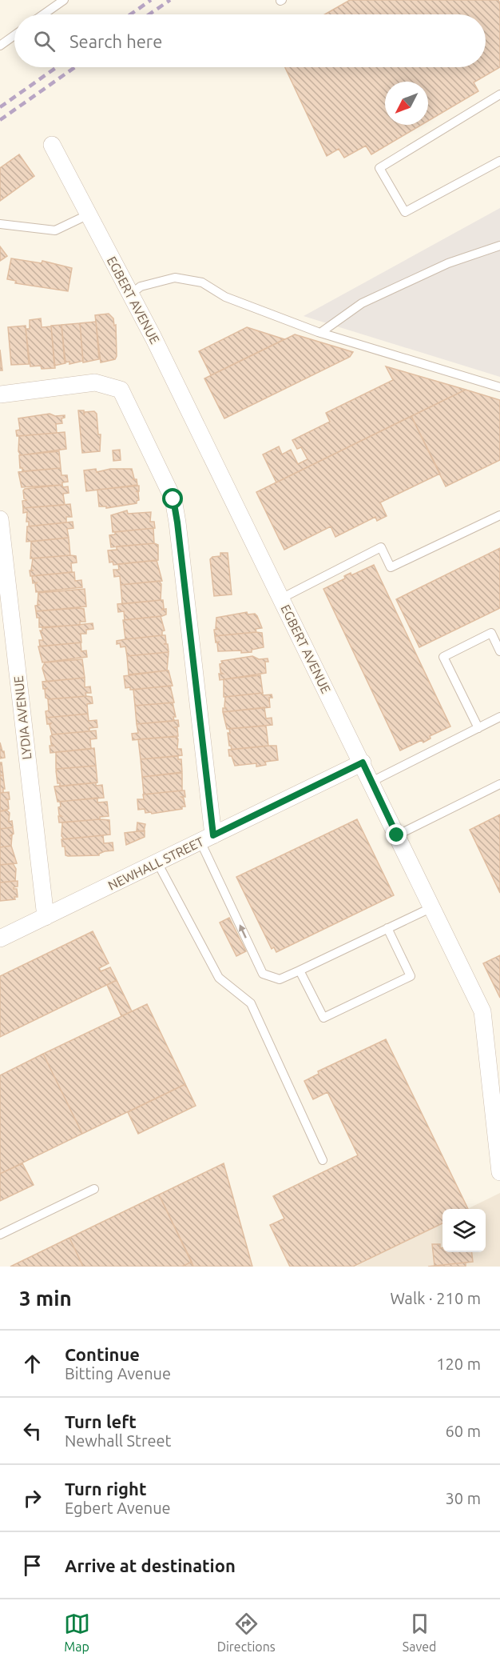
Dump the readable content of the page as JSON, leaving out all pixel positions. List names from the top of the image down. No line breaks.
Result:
{"streets":{"street":["EGBERT AVENUE","LYDIA AVENUE","NEWHALL STREET"]},"crossings":[["EGBERT AVENUE","NEWHALL STREET"],["LYDIA AVENUE","NEWHALL STREET"]],"north":"bottom left","page":{"search":"Search here","heading":["3 min","Walk · 210 m"],"list":[["Continue","Bitting Avenue","120 m"],["Turn left","Newhall Street","60 m"],["Turn right","Egbert Avenue","30 m"],"Arrive at destination"],"nav":["Map","Directions","Saved"]}}
